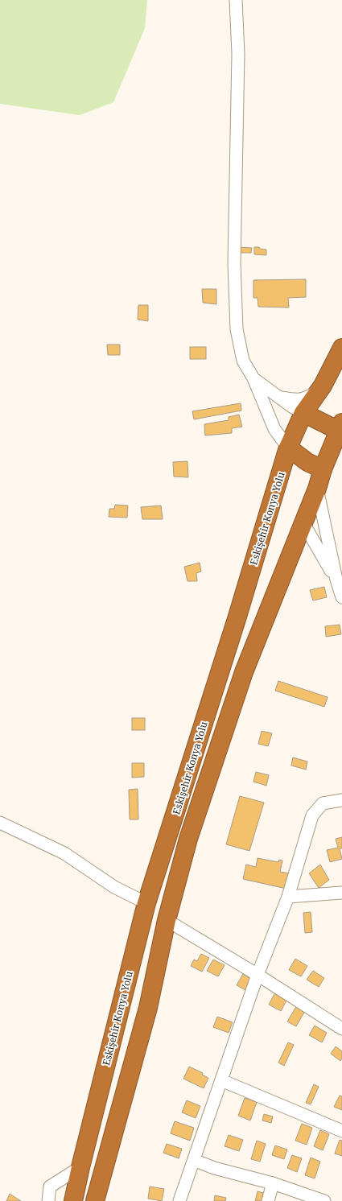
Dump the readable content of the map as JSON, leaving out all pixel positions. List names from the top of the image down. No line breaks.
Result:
{"streets":{"highway":["Eskişehir Konya Yolu"]}}
